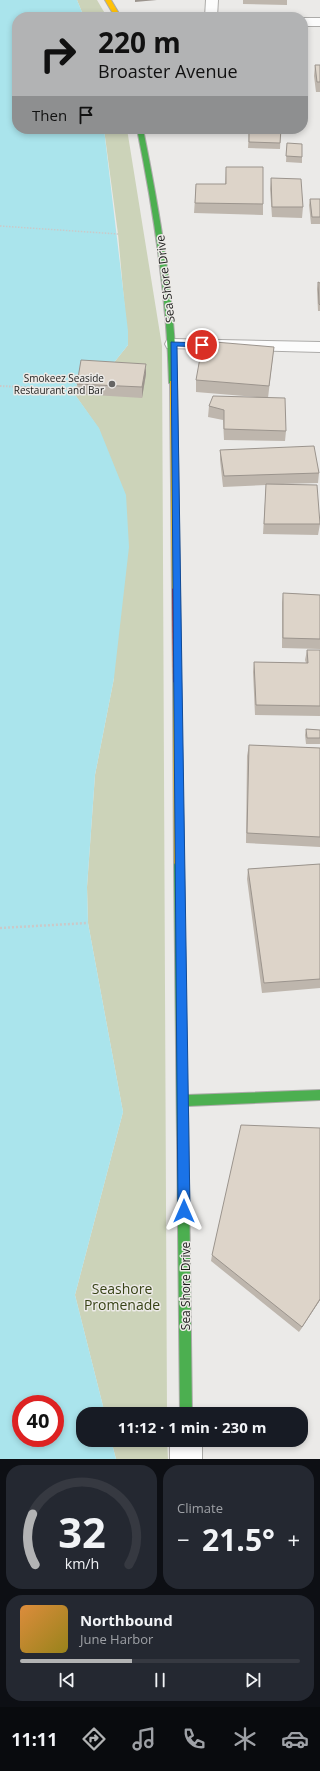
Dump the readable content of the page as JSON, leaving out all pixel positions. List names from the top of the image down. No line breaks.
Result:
{"streets":{"street":["Sea Shore Drive"]},"parks":["Seashore Promenade"],"places":["Smokeez Seaside Restaurant and Bar"],"page":{"turn":["220 m","Broaster Avenue"],"then":"Then","limit":"40","trip":"11:12 · 1 min · 230 m","tile":"Climate","heat":["−","21.5°","+"],"song":["Northbound","June Harbor"],"tabs":"11:11","gauge":["32","km/h"]}}
